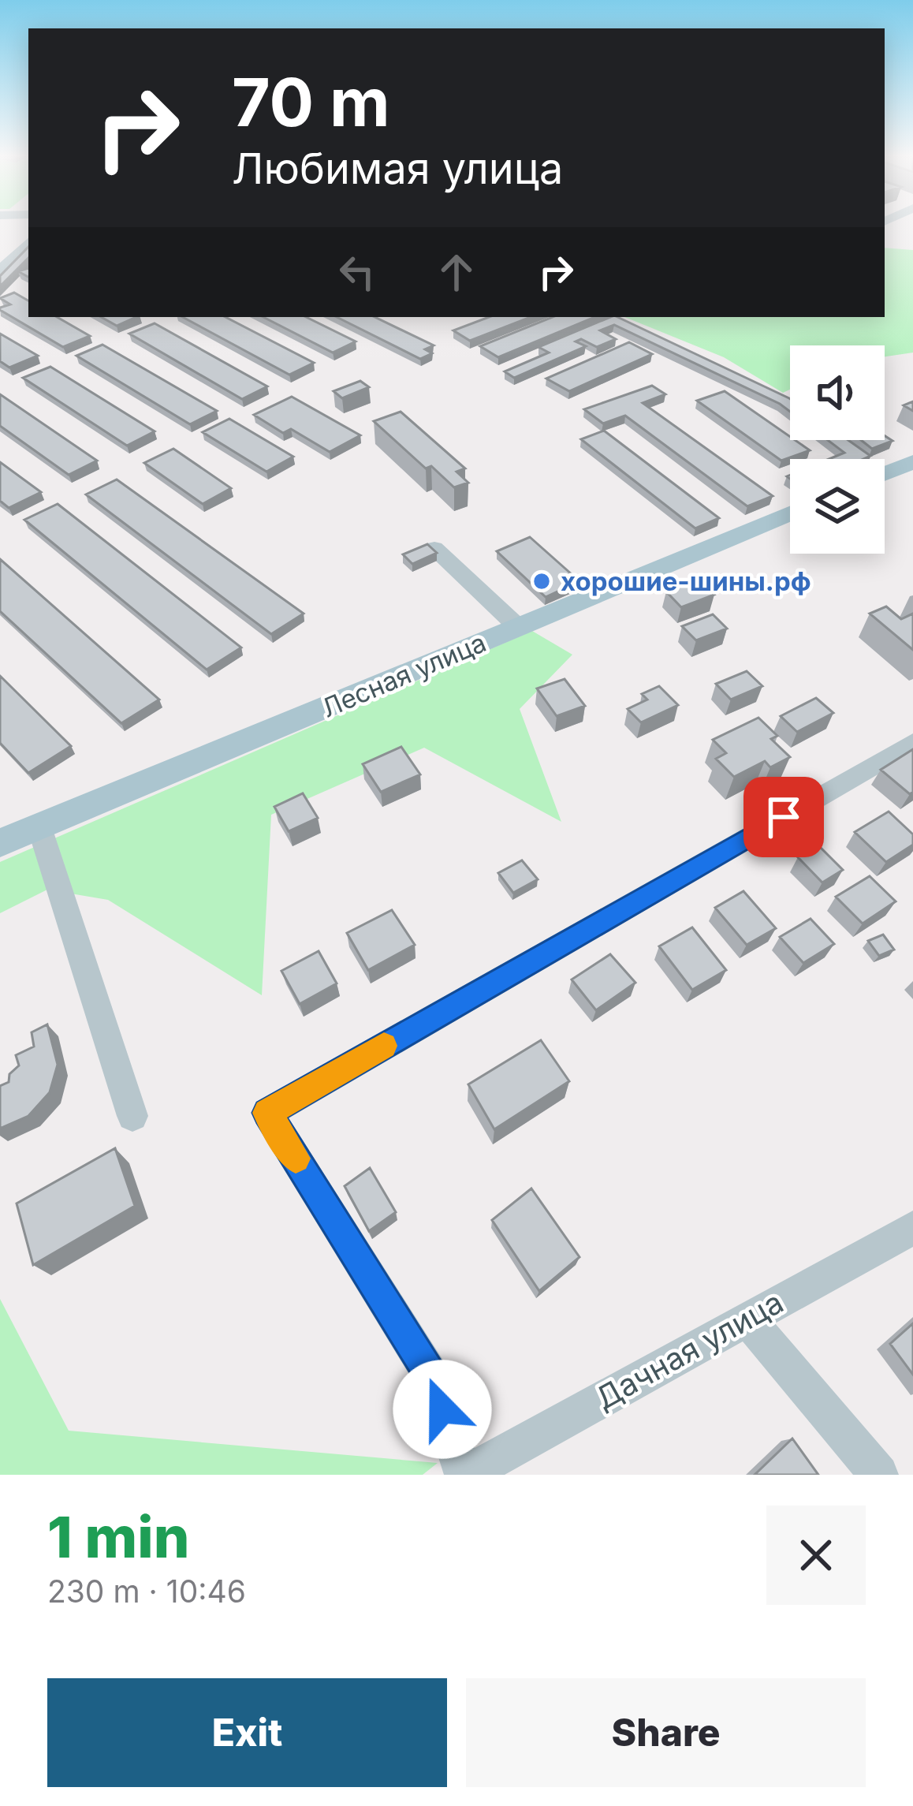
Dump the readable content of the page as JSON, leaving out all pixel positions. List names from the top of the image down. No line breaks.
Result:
{"streets":{"main road":["Лесная улица"],"street":["Дачная улица"]},"places":["хорошие-шины.рф"],"page":{"turn":["70 m","Любимая улица"],"heading":["1 min","230 m · 10:46"],"buttons":["Exit","Share"]}}
